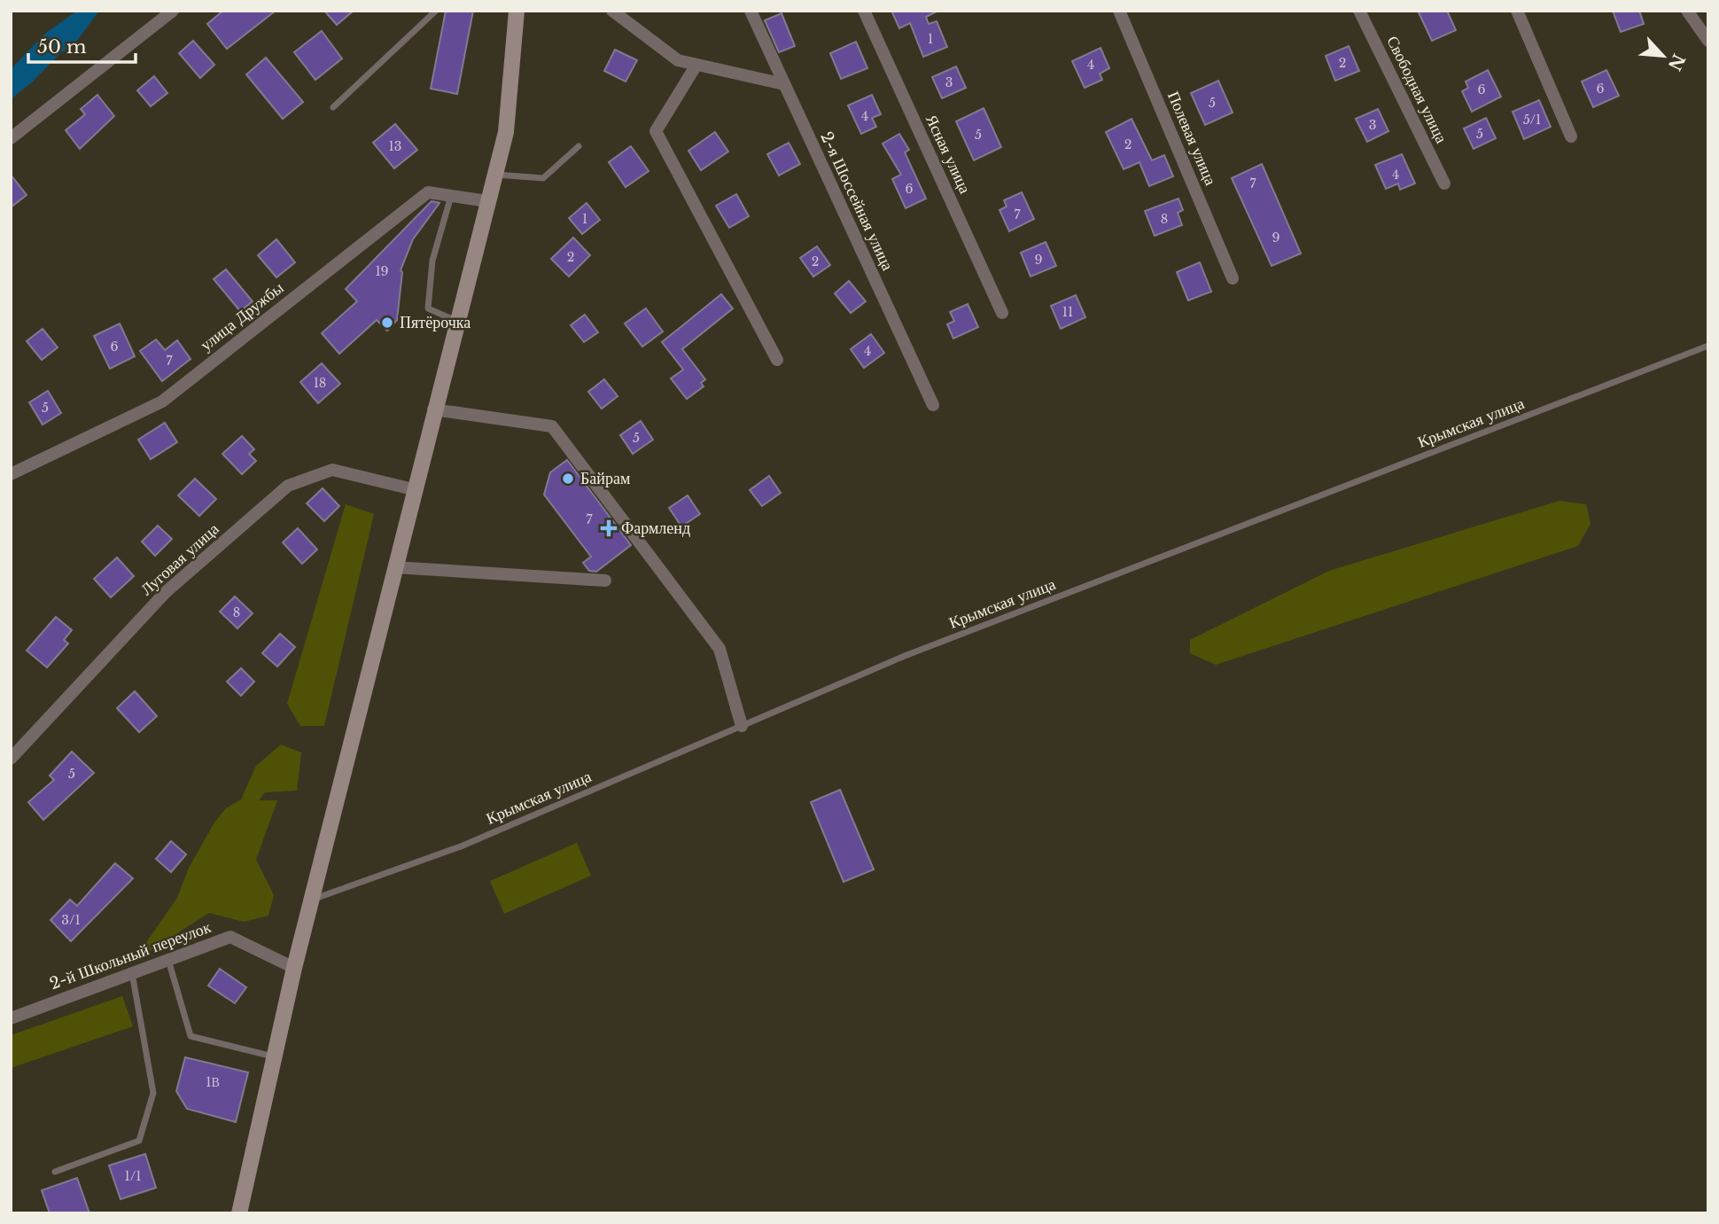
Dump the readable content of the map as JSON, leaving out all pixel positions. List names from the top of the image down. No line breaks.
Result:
{"streets":{"street":["Свободная улица","Полевая улица","Ясная улица","2-я Шоссейная улица","улица Дружбы","Луговая улица","2-й Школьный переулок"],"lane":["Крымская улица"]},"places":{"other":["Пятёрочка","Байрам"],"health":["Фармленд"]},"house_numbers":["1","2","4","3","6","6","5","4","5/1","3","5","5","2","13","4","7","6","7","1","8","9","2","9","2","19","11","6","4","7","18","5","5","7","8","5","3/1","1В","1/1"],"scale_bar":"50 m","north":"bottom right"}
